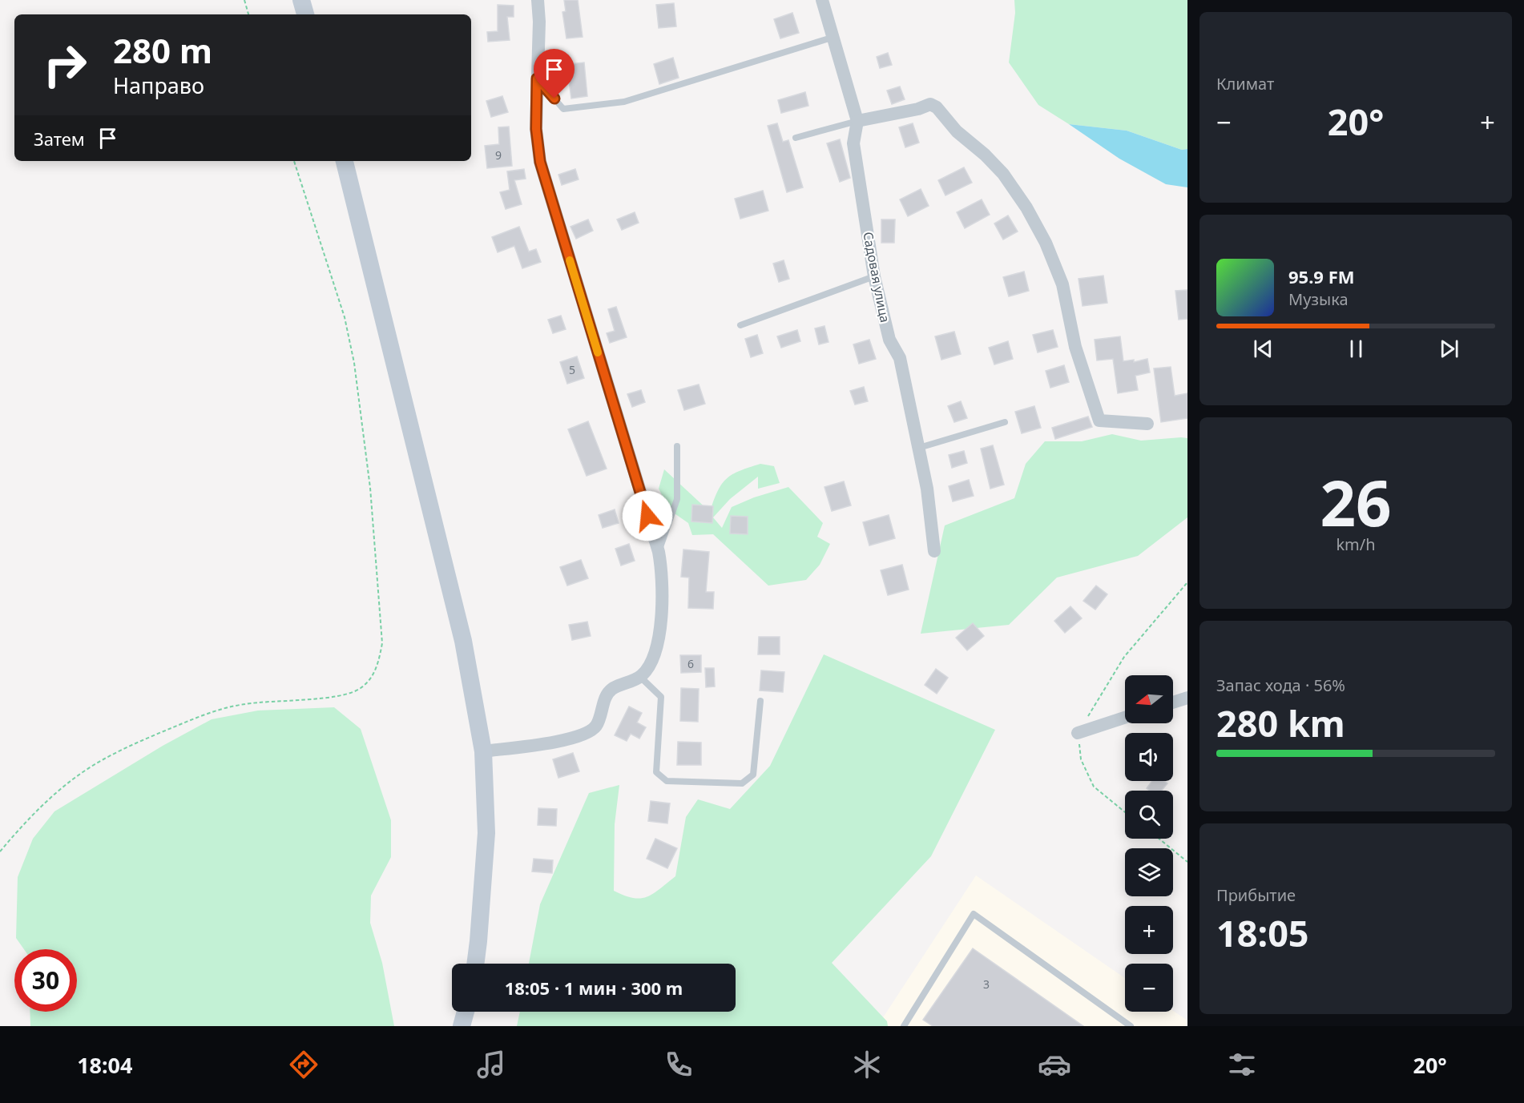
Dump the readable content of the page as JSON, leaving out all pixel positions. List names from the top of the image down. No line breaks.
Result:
{"streets":{"street":["Садовая улица"]},"house_numbers":["9","5","6","3"],"north":"left","page":{"tile":["Климат",["26","km/h"],["Запас хода · 56%","280 km"],["Прибытие","18:05"]],"turn":["280 m","Направо"],"heat":["−","20°","+"],"then":"Затем","song":["95.9 FM","Музыка"],"map_buttons":["+","−"],"limit":"30","trip":"18:05 · 1 мин · 300 m","tabs":["18:04","20°"]}}
